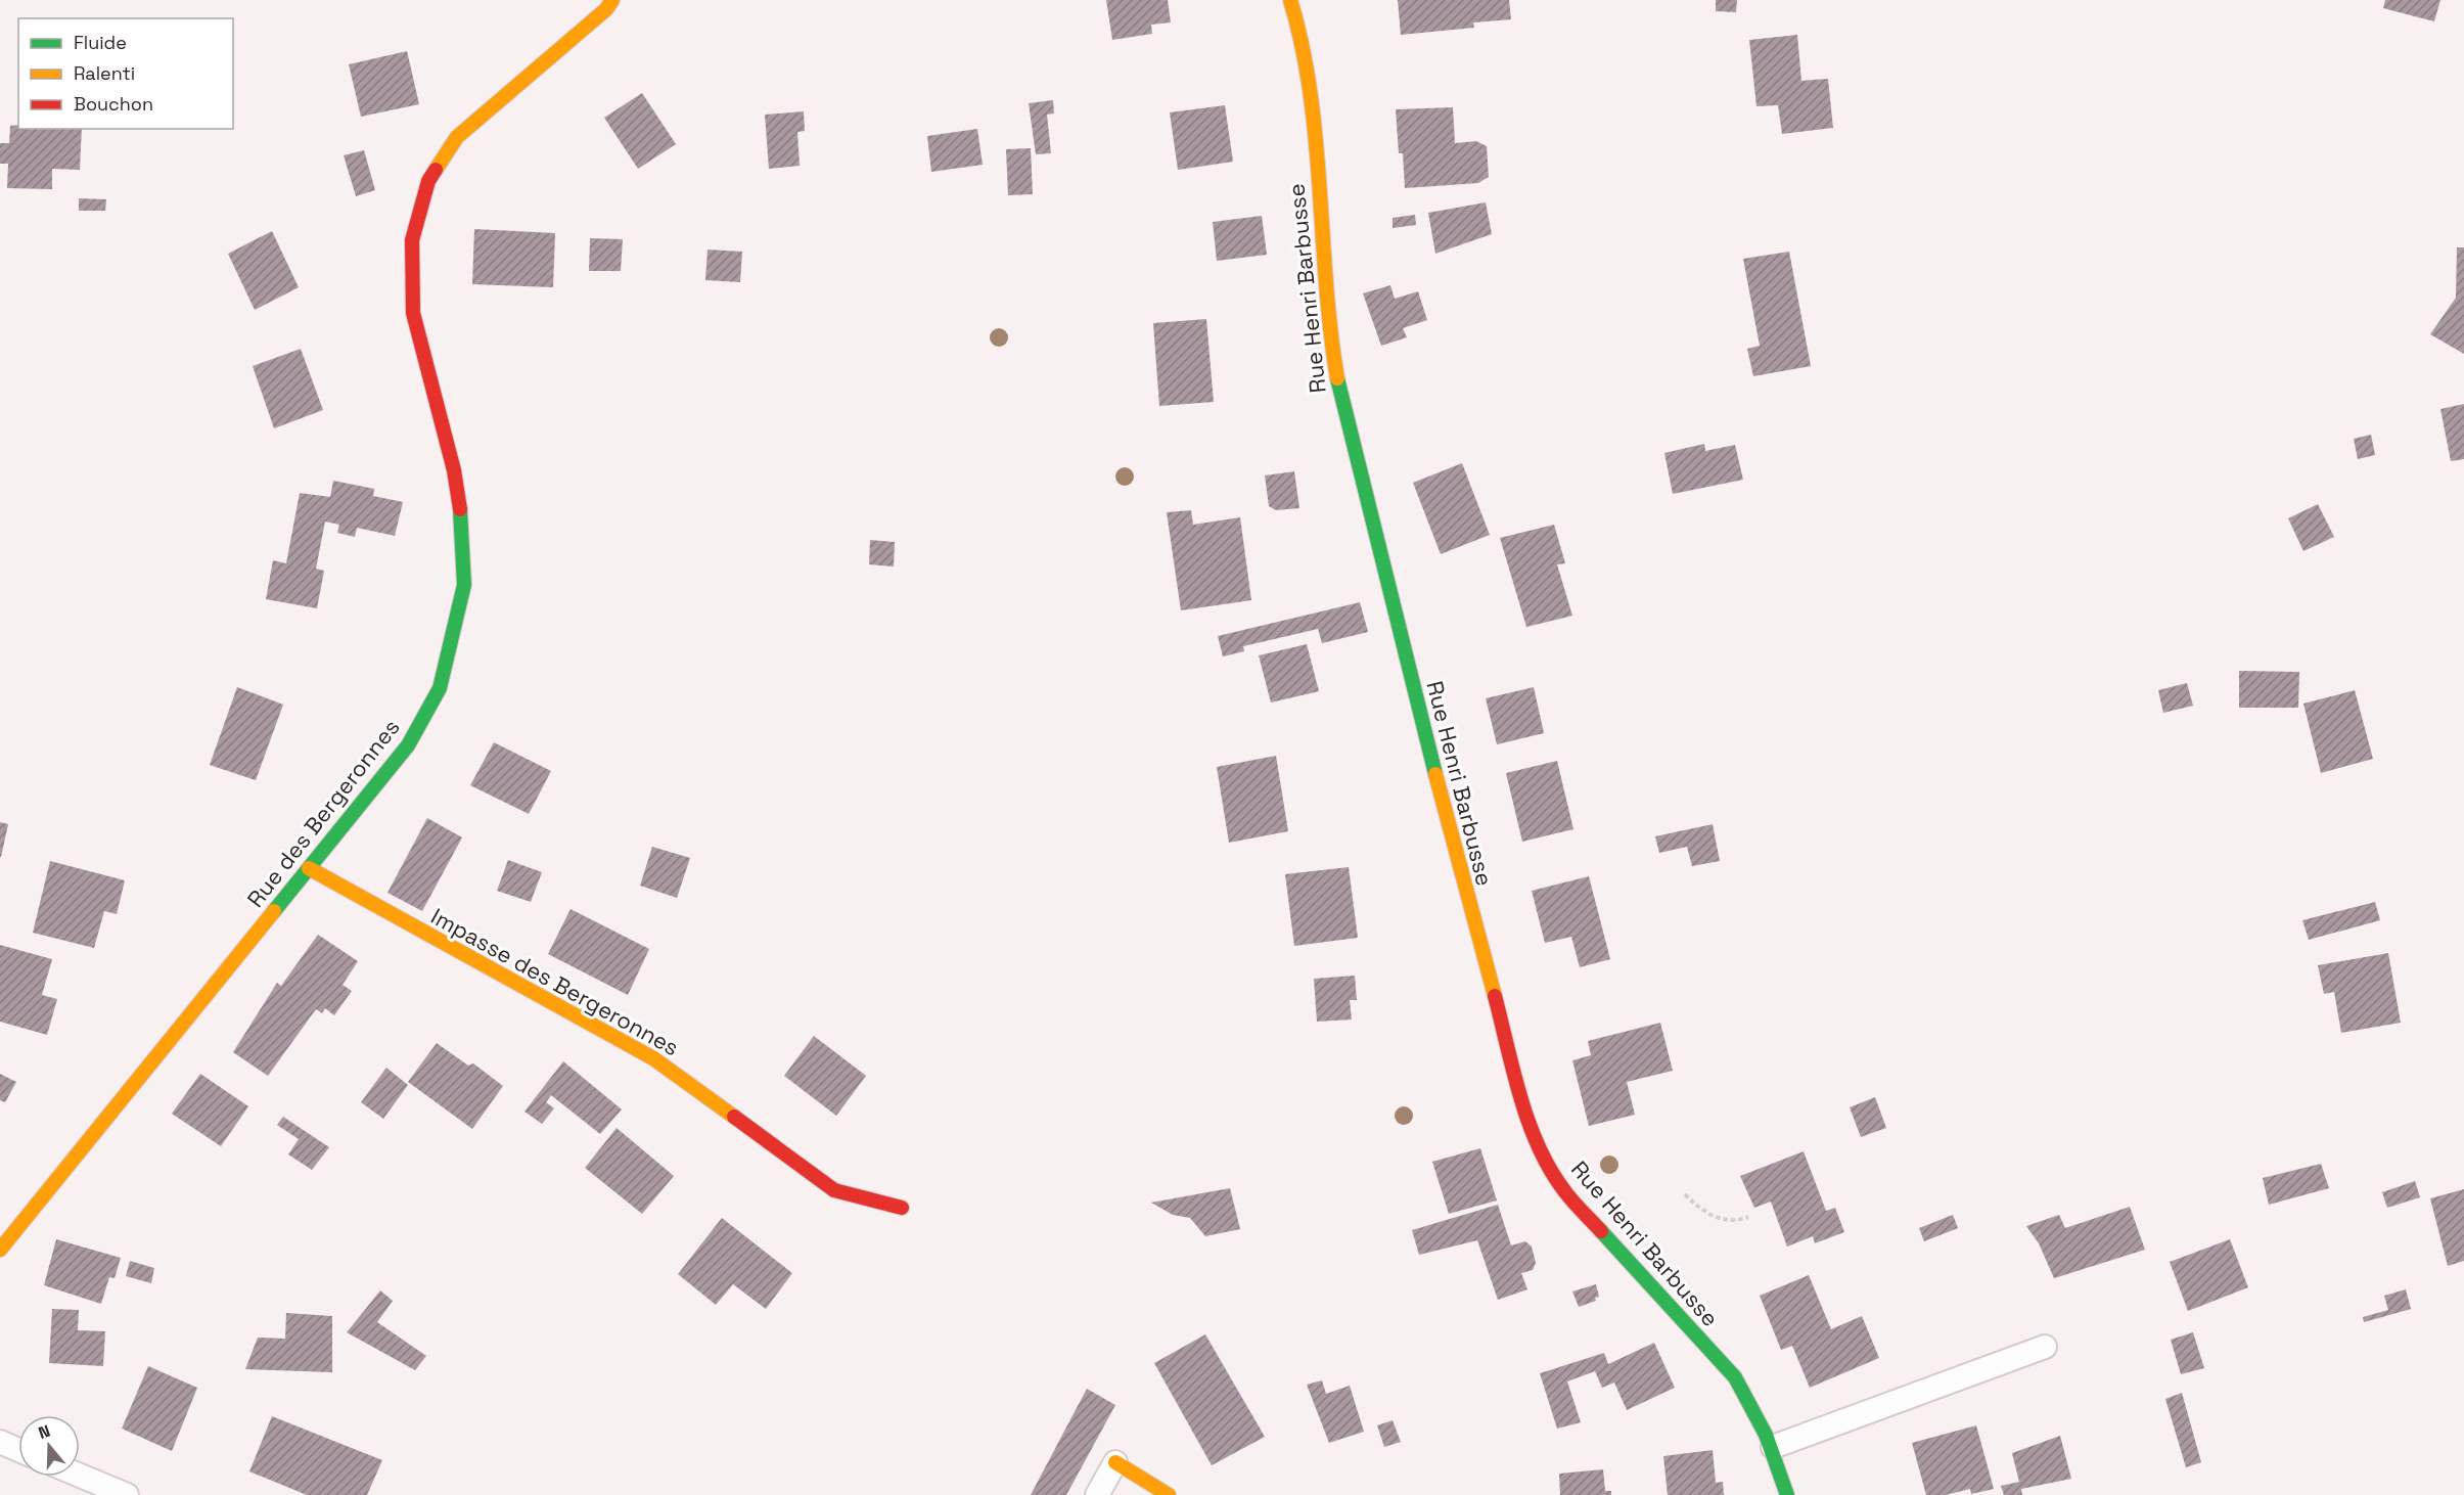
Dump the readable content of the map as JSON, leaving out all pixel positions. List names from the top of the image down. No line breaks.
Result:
{"streets":{"street":["Rue Henri Barbusse","Rue des Bergeronnes","Impasse des Bergeronnes"]},"crossings":[["Rue des Bergeronnes","Impasse des Bergeronnes"]],"legend":["Fluide","Ralenti","Bouchon"],"north":"top"}
